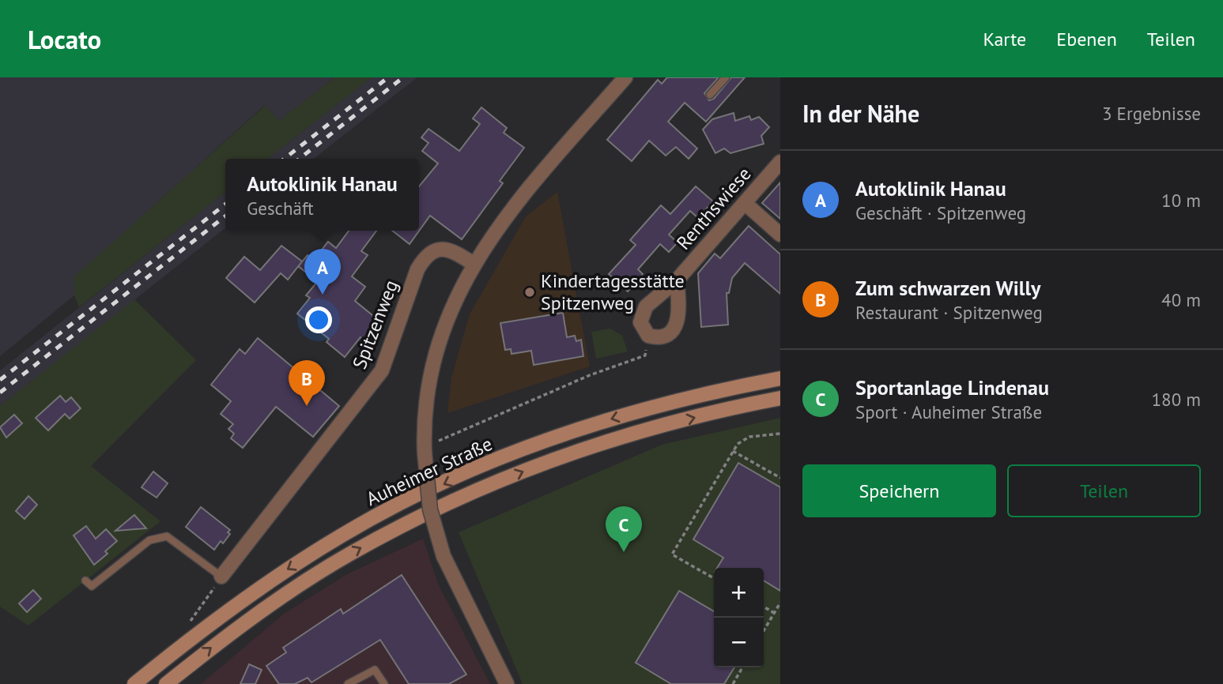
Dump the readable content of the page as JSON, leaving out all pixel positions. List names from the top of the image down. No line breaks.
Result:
{"streets":{"main road":["Auheimer Straße"],"street":["Renthswiese","Spitzenweg"]},"places":["Kindertagesstätte Spitzenweg"],"page":{"header":"Locato","nav":["Karte","Ebenen","Teilen"],"heading":["In der Nähe","3 Ergebnisse"],"list":[{"mark":"A","name":"Autoklinik Hanau","note":"Geschäft · Spitzenweg","value":"10 m"},{"mark":"B","name":"Zum schwarzen Willy","note":"Restaurant · Spitzenweg","value":"40 m"},{"mark":"C","name":"Sportanlage Lindenau","note":"Sport · Auheimer Straße","value":"180 m"}],"popup":["Autoklinik Hanau","Geschäft"],"pins":["A","B","C"],"buttons":["Speichern","Teilen"],"map_buttons":["+","−"]}}
